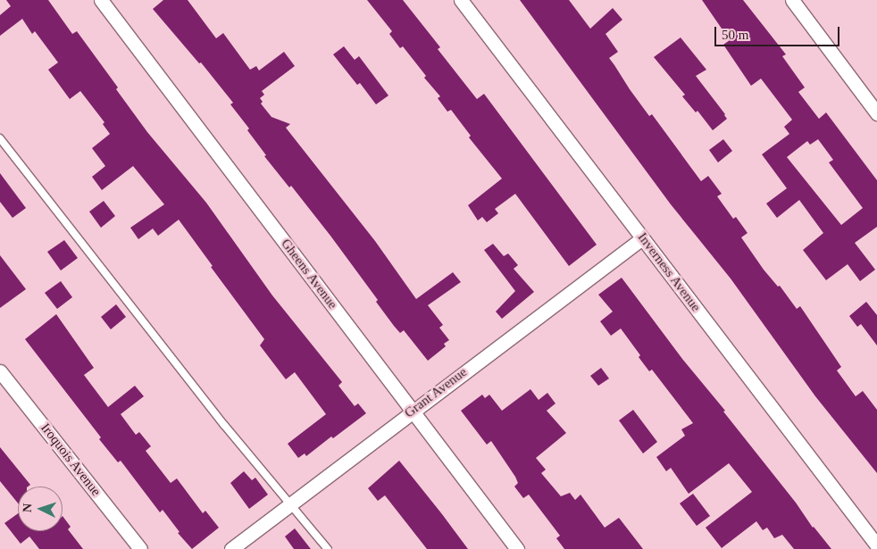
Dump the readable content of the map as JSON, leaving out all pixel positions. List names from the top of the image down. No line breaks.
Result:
{"streets":{"street":["Inverness Avenue","Gheens Avenue","Grant Avenue","Iroquois Avenue"]},"crossings":[["Inverness Avenue","Grant Avenue"],["Gheens Avenue","Grant Avenue"]],"scale_bar":"50 m","north":"left"}
